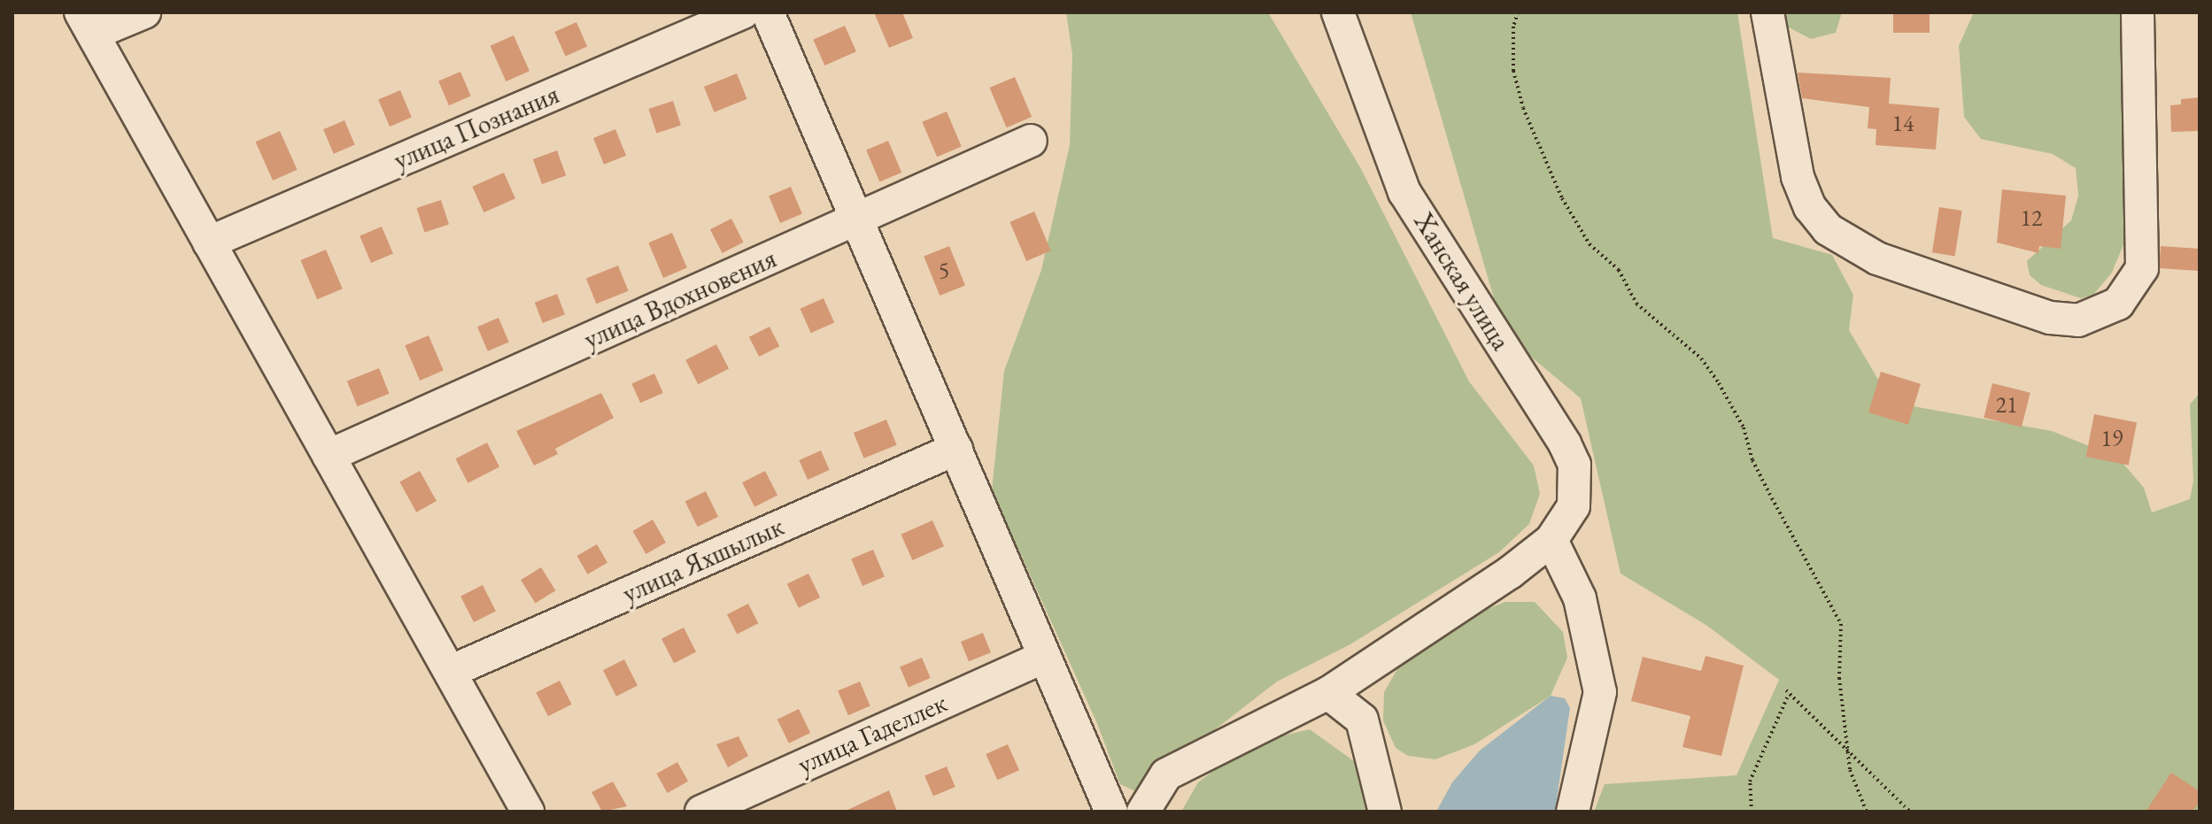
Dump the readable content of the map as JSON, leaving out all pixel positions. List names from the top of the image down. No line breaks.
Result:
{"streets":{"street":["улица Познания","Ханская улица","улица Вдохновения","улица Яхшылык","улица Гаделлек"]},"house_numbers":["14","12","5","21","19"]}
